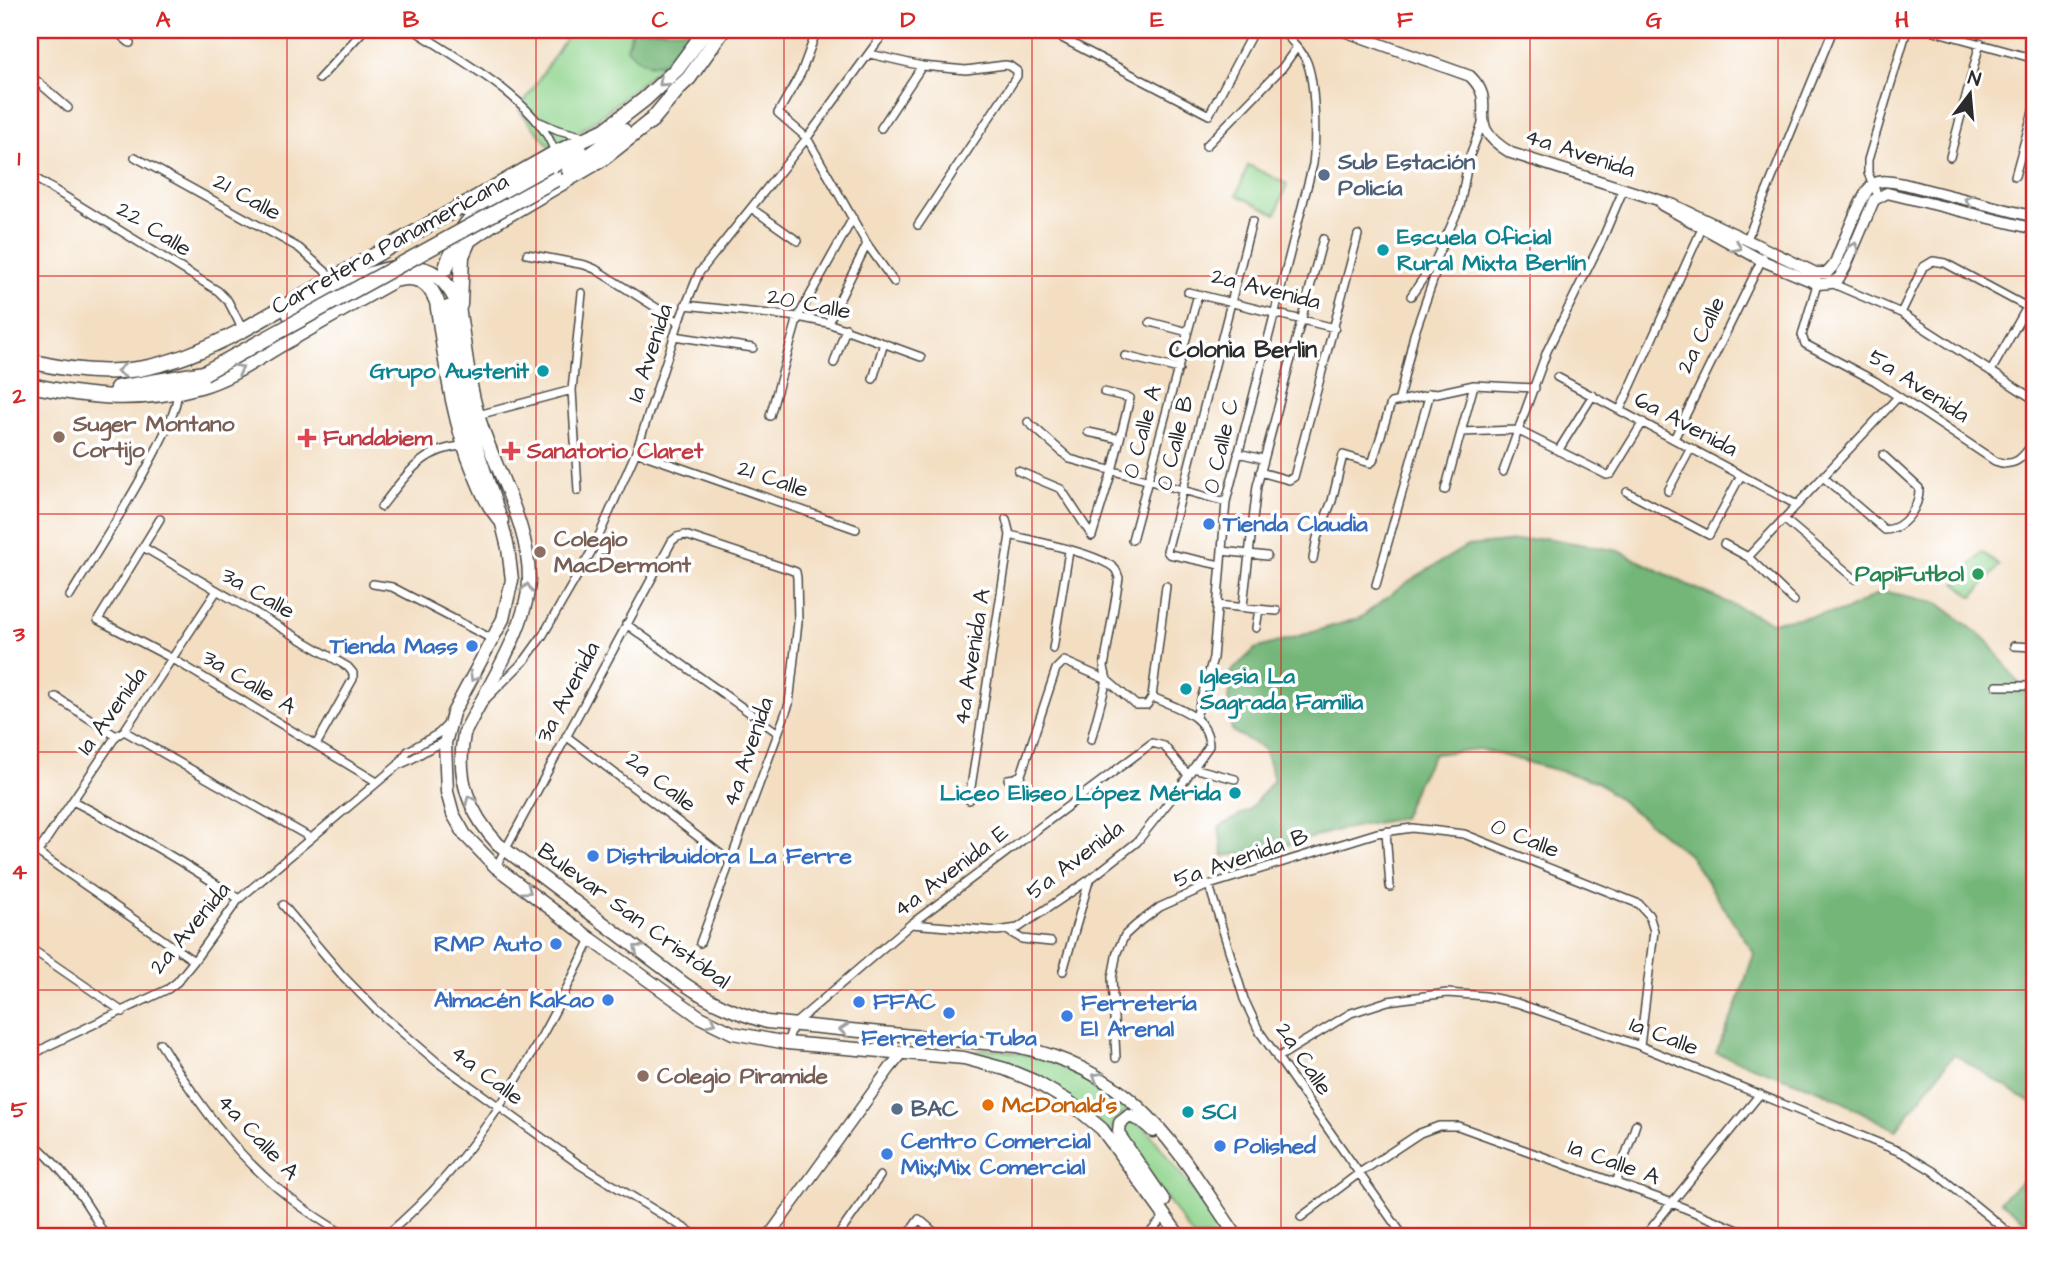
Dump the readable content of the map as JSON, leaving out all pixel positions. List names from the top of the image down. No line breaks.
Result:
{"streets":{"highway":["Carretera Panamericana"],"main road":["Bulevar San Cristóbal"],"street":["4a Avenida","21 Calle","22 Calle","2a Avenida","20 Calle","2a Calle","1a Avenida","5a Avenida","6a Avenida","0 Calle A","0 Calle B","0 Calle C","3a Calle","4a Avenida A","3a Calle A","3a Avenida","0 Calle","5a Avenida B","4a Avenida E","1a Calle","4a Calle","4a Calle A","1a Calle A"]},"crossings":[["4a Avenida","2a Calle"],["4a Avenida","5a Avenida"],["4a Avenida","3a Avenida"],["21 Calle","Carretera Panamericana"],["21 Calle","1a Avenida"],["22 Calle","Carretera Panamericana"],["2a Avenida","0 Calle A"],["2a Avenida","0 Calle B"],["2a Avenida","0 Calle C"],["2a Avenida","3a Calle A"],["2a Avenida","Bulevar San Cristóbal"],["20 Calle","1a Avenida"],["2a Calle","6a Avenida"],["2a Calle","3a Avenida"],["2a Calle","5a Avenida B"],["2a Calle","1a Calle"],["2a Calle","1a Calle A"],["1a Avenida","3a Calle"],["1a Avenida","3a Calle A"],["1a Avenida","Bulevar San Cristóbal"],["5a Avenida","0 Calle C"],["5a Avenida","4a Avenida E"],["0 Calle B","0 Calle C"],["3a Calle","3a Calle A"],["3a Avenida","Bulevar San Cristóbal"],["0 Calle","5a Avenida B"],["0 Calle","1a Calle"],["4a Avenida E","Bulevar San Cristóbal"]],"districts":["Colonia Berlin"],"places":{"other":["Sub Estación Policía","Escuela Oficial Rural Mixta Berlín","Grupo Austenit","Suger Montano Cortijo","Tienda Claudia","Colegio MacDermont","PapiFutbol","Tienda Mass","Iglesia La Sagrada Familia","Liceo Eliseo López Mérida","Distribuidora La Ferre","RMP Auto","Almacén Kakao","FFAC","Ferretería Tuba","Ferretería El Arenal","Colegio Piramide","McDonald's","BAC","SCI","Polished","Centro Comercial Mix;Mix Comercial"],"health":["Fundabiem","Sanatorio Claret"]},"north":"top","grid":{"columns":["A","B","C","D","E","F","G","H"],"rows":["1","2","3","4","5"]}}
